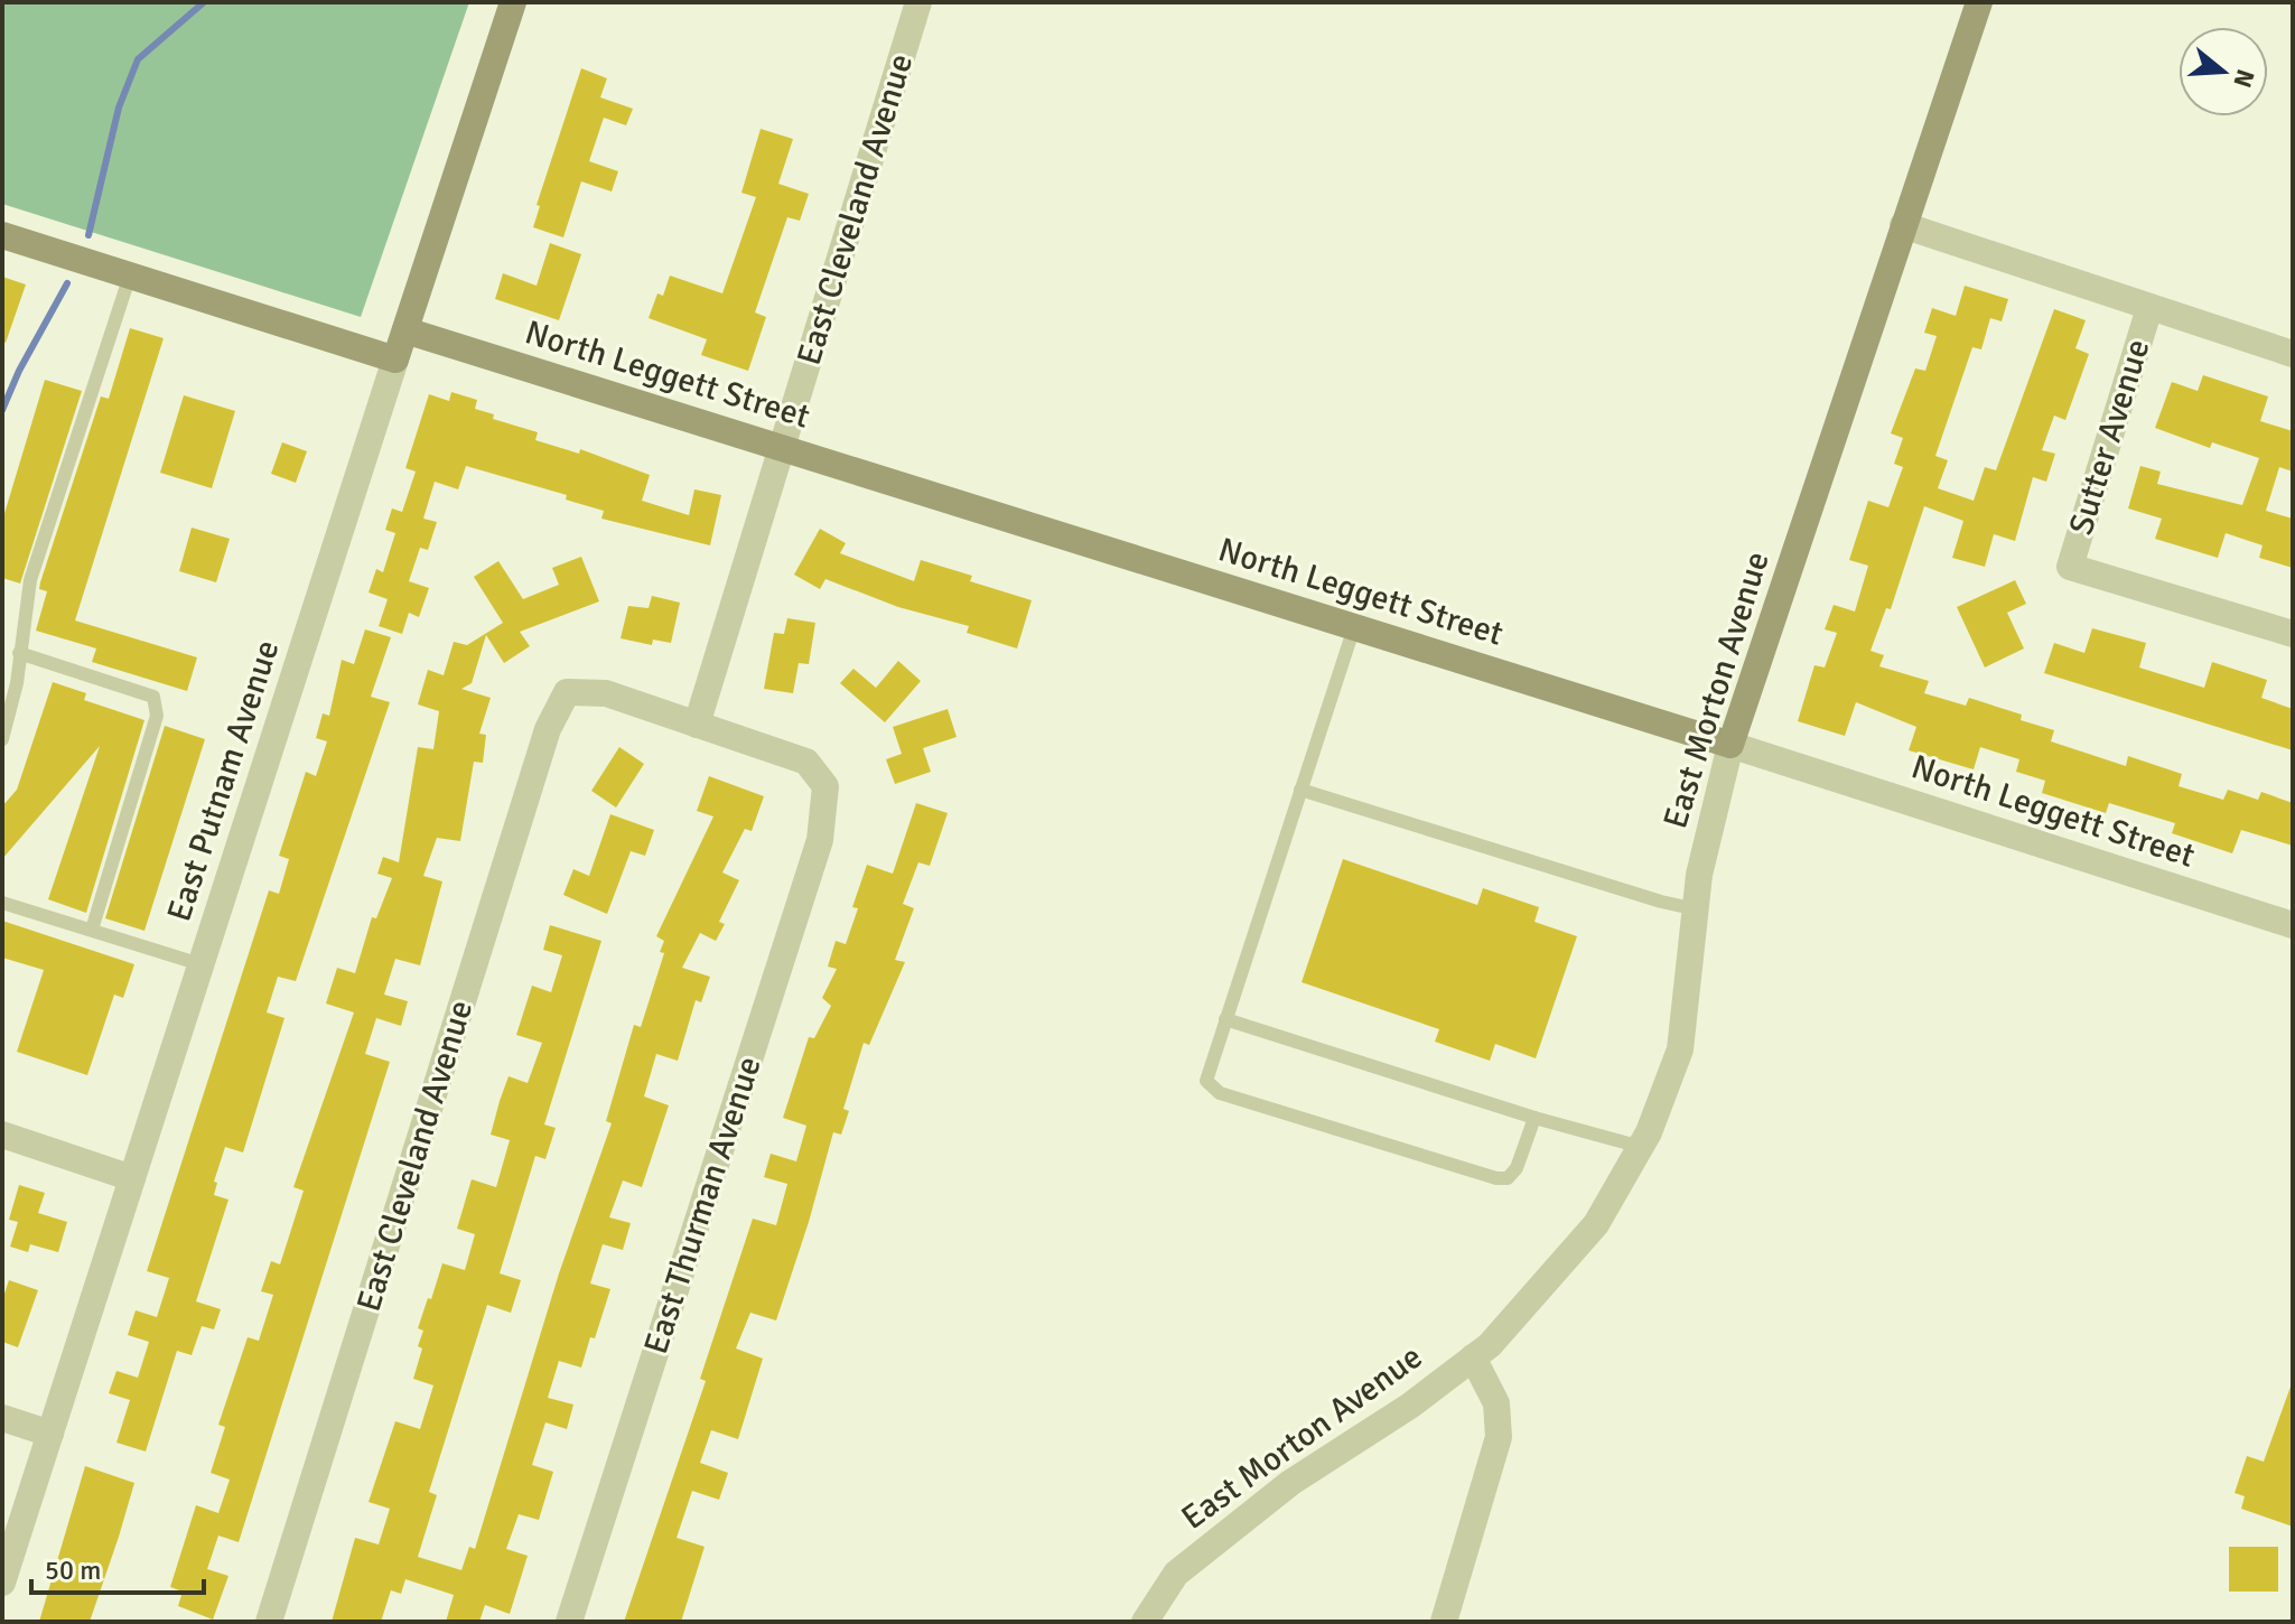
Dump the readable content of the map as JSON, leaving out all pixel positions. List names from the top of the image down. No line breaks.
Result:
{"streets":{"street":["East Cleveland Avenue","North Leggett Street","Sutter Avenue","East Morton Avenue","East Putnam Avenue","East Thurman Avenue"]},"crossings":[["East Cleveland Avenue","North Leggett Street"],["East Cleveland Avenue","East Thurman Avenue"],["North Leggett Street","East Morton Avenue"],["North Leggett Street","East Putnam Avenue"]],"scale_bar":"50 m","north":"right"}
